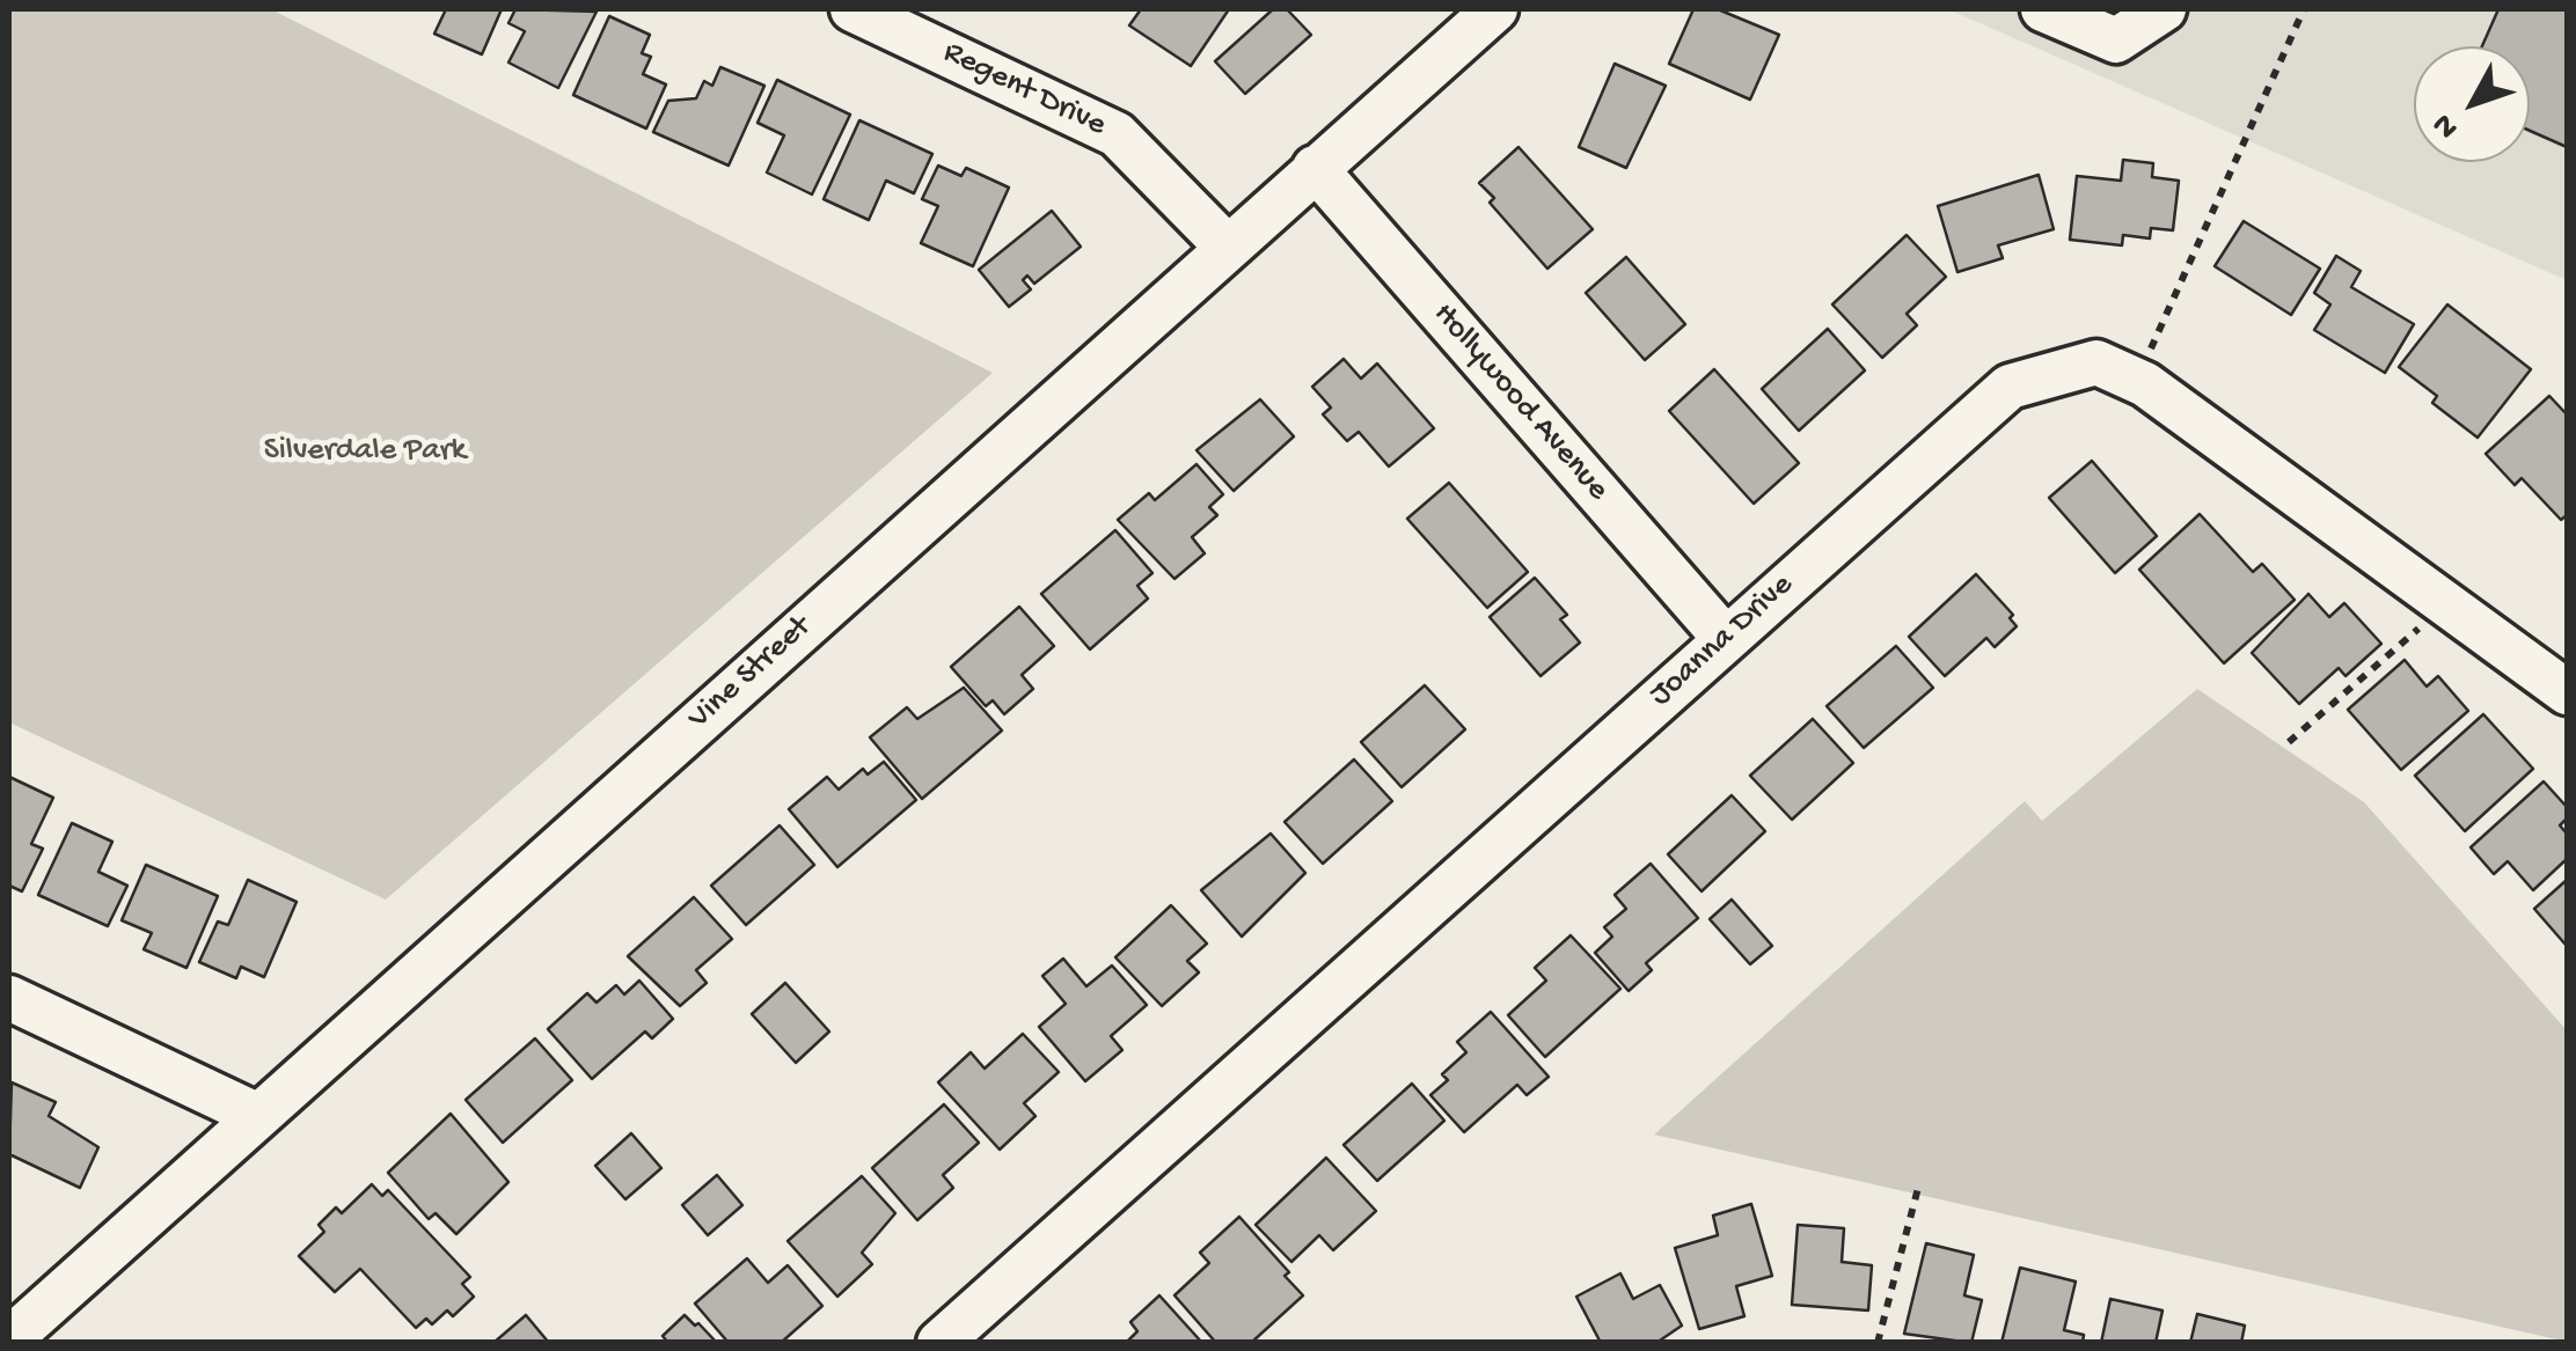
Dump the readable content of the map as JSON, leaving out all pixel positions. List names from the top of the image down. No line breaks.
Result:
{"streets":{"street":["Regent Drive","Hollywood Avenue","Joanna Drive","Vine Street"]},"crossings":[["Regent Drive","Vine Street"],["Hollywood Avenue","Joanna Drive"],["Hollywood Avenue","Vine Street"]],"parks":["Silverdale Park"],"north":"bottom left"}
